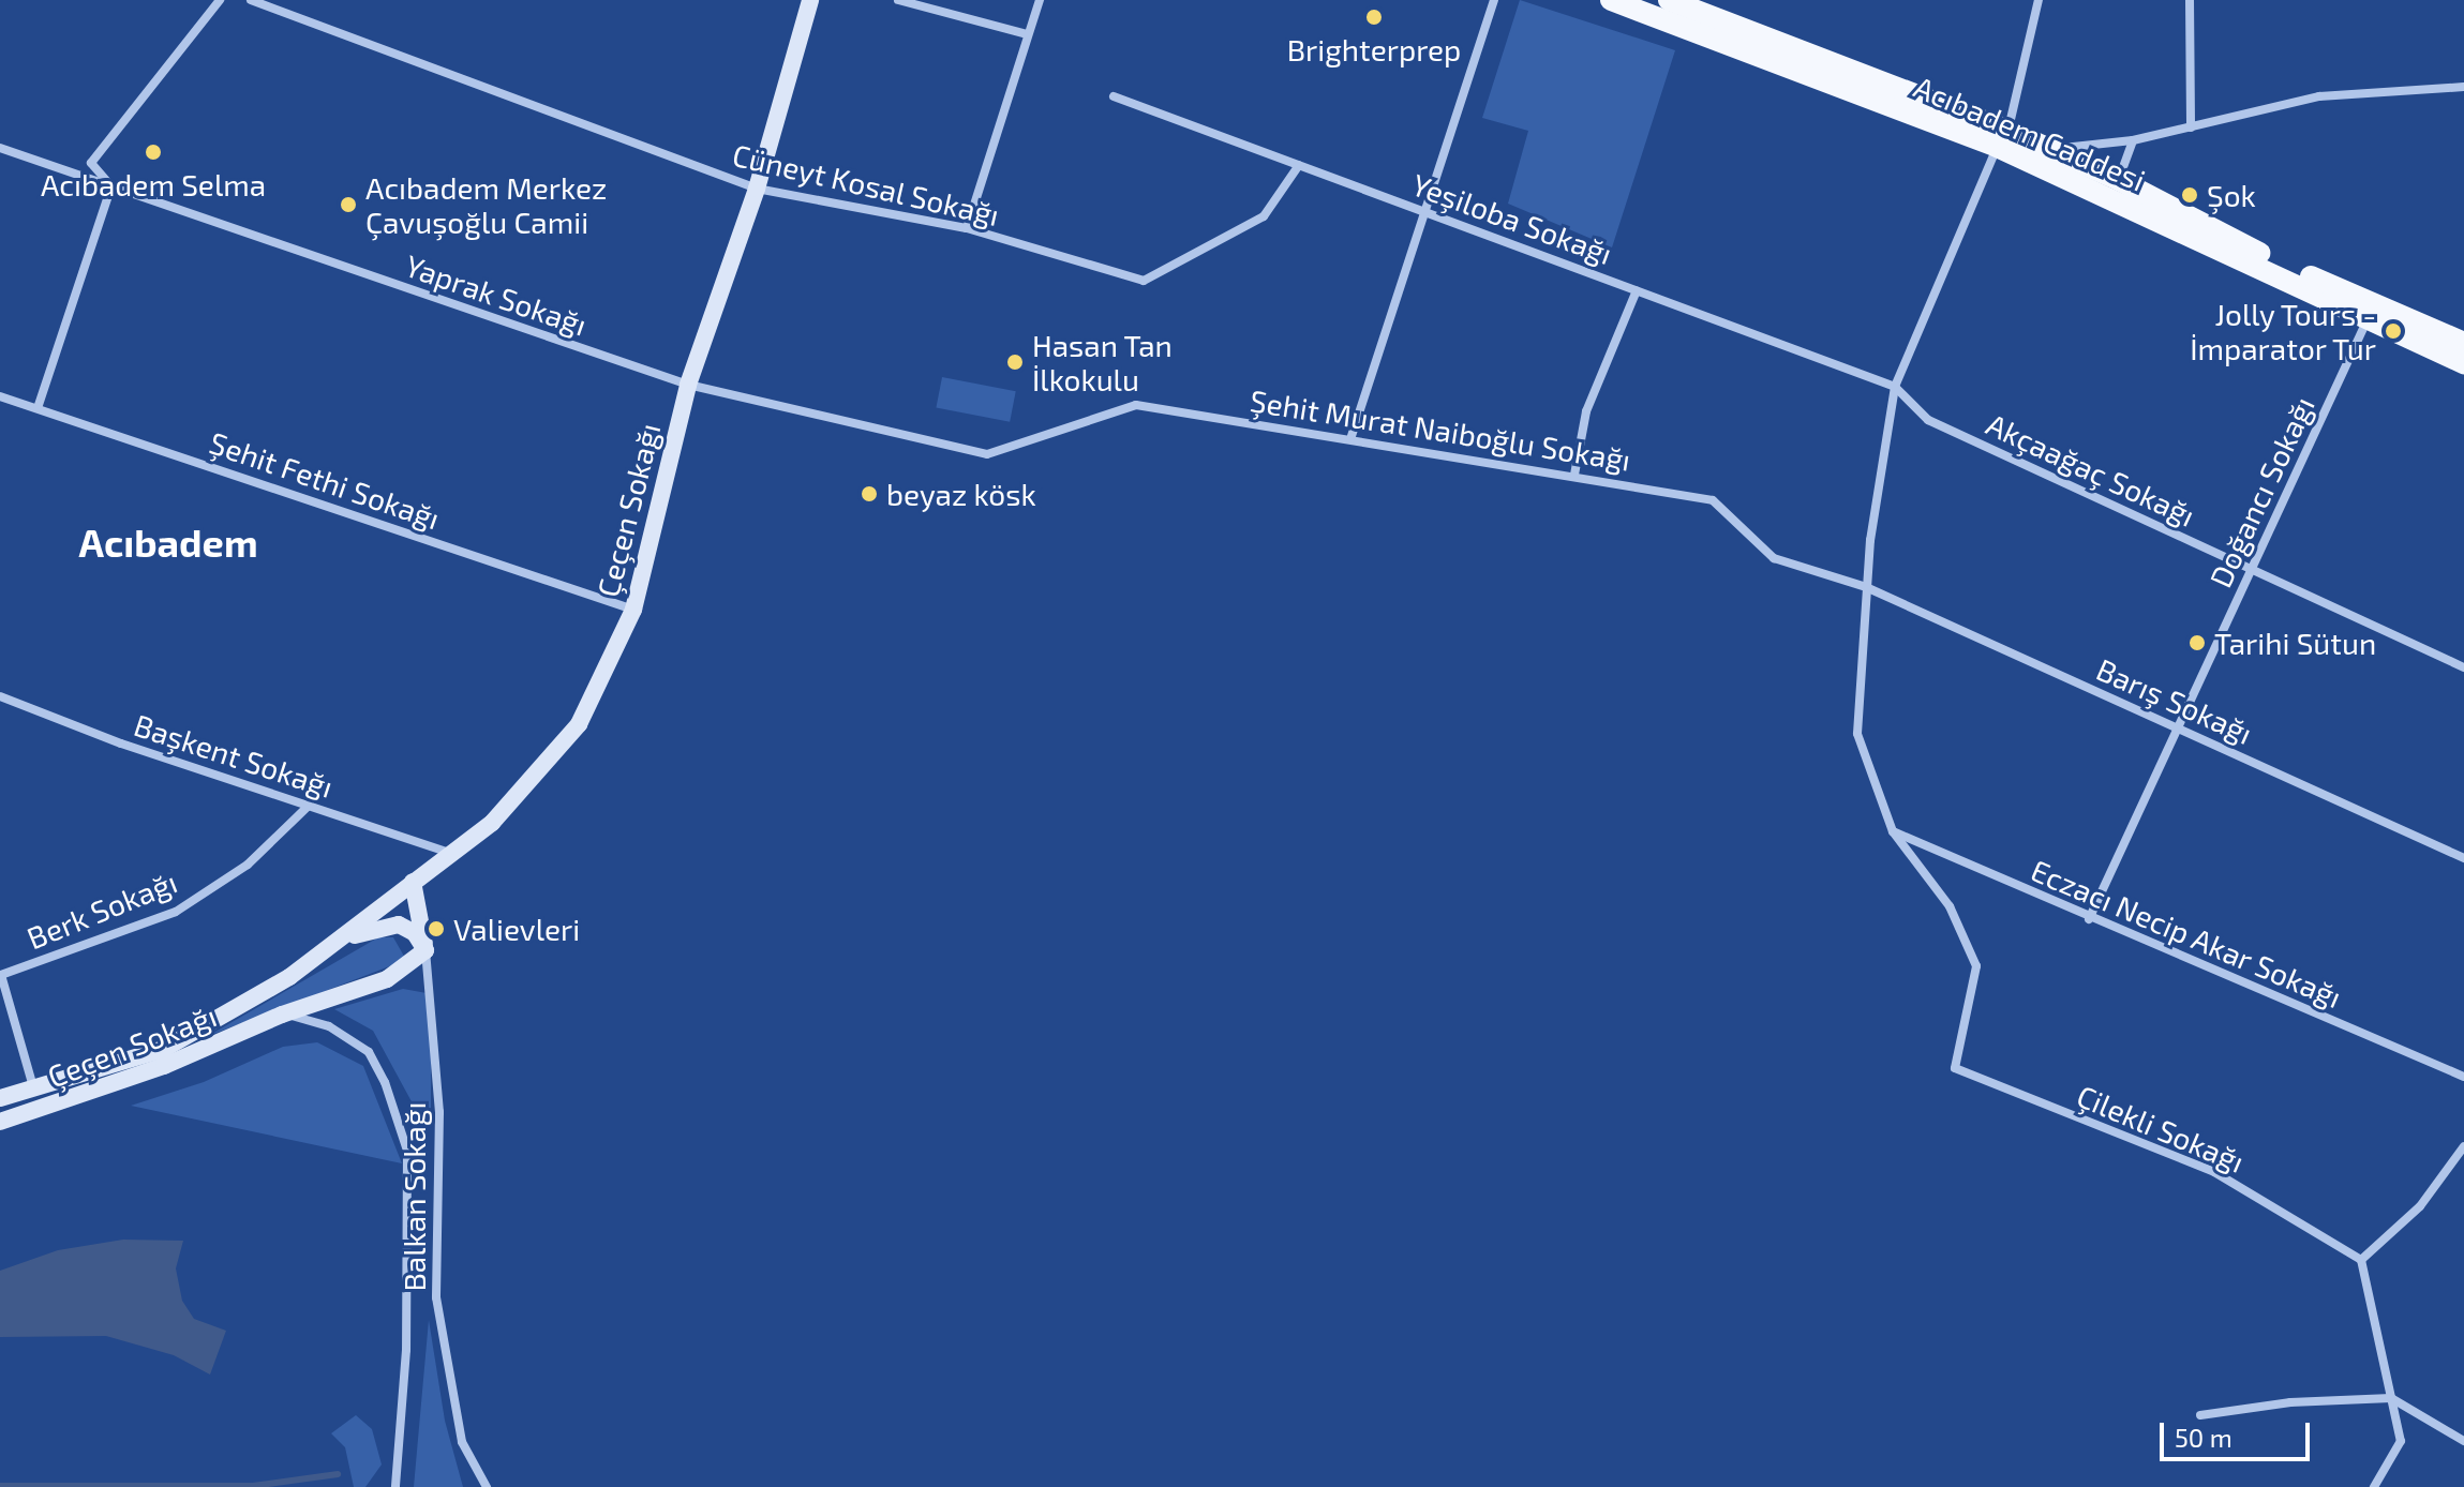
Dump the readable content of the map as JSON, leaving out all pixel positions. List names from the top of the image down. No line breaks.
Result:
{"streets":{"main road":["Acıbadem Caddesi","Çeçen Sokağı"],"street":["Cüneyt Kosal Sokağı","Yeşiloba Sokağı","Yaprak Sokağı","Şehit Murat Naiboğlu Sokağı","Akçaağaç Sokağı","Şehit Fethi Sokağı","Doğancı Sokağı","Barış Sokağı","Başkent Sokağı","Berk Sokağı","Eczacı Necip Akar Sokağı","Çilekli Sokağı","Balkan Sokağı"]},"crossings":[["Acıbadem Caddesi","Doğancı Sokağı"],["Cüneyt Kosal Sokağı","Yeşiloba Sokağı"],["Cüneyt Kosal Sokağı","Çeçen Sokağı"],["Yeşiloba Sokağı","Akçaağaç Sokağı"],["Yaprak Sokağı","Şehit Murat Naiboğlu Sokağı"],["Yaprak Sokağı","Çeçen Sokağı"],["Şehit Murat Naiboğlu Sokağı","Barış Sokağı"],["Akçaağaç Sokağı","Doğancı Sokağı"],["Şehit Fethi Sokağı","Çeçen Sokağı"],["Doğancı Sokağı","Barış Sokağı"],["Doğancı Sokağı","Eczacı Necip Akar Sokağı"],["Çeçen Sokağı","Başkent Sokağı"],["Çeçen Sokağı","Berk Sokağı"],["Çeçen Sokağı","Balkan Sokağı"],["Başkent Sokağı","Berk Sokağı"],["Eczacı Necip Akar Sokağı","Çilekli Sokağı"]],"districts":["Acıbadem"],"places":["Brighterprep","Acıbadem Selma","Şok","Acıbadem Merkez Çavuşoğlu Camii","Jolly Tours - İmparator Tur","Hasan Tan İlkokulu","beyaz kösk","Tarihi Sütun","Valievleri"],"scale_bar":"50 m"}
